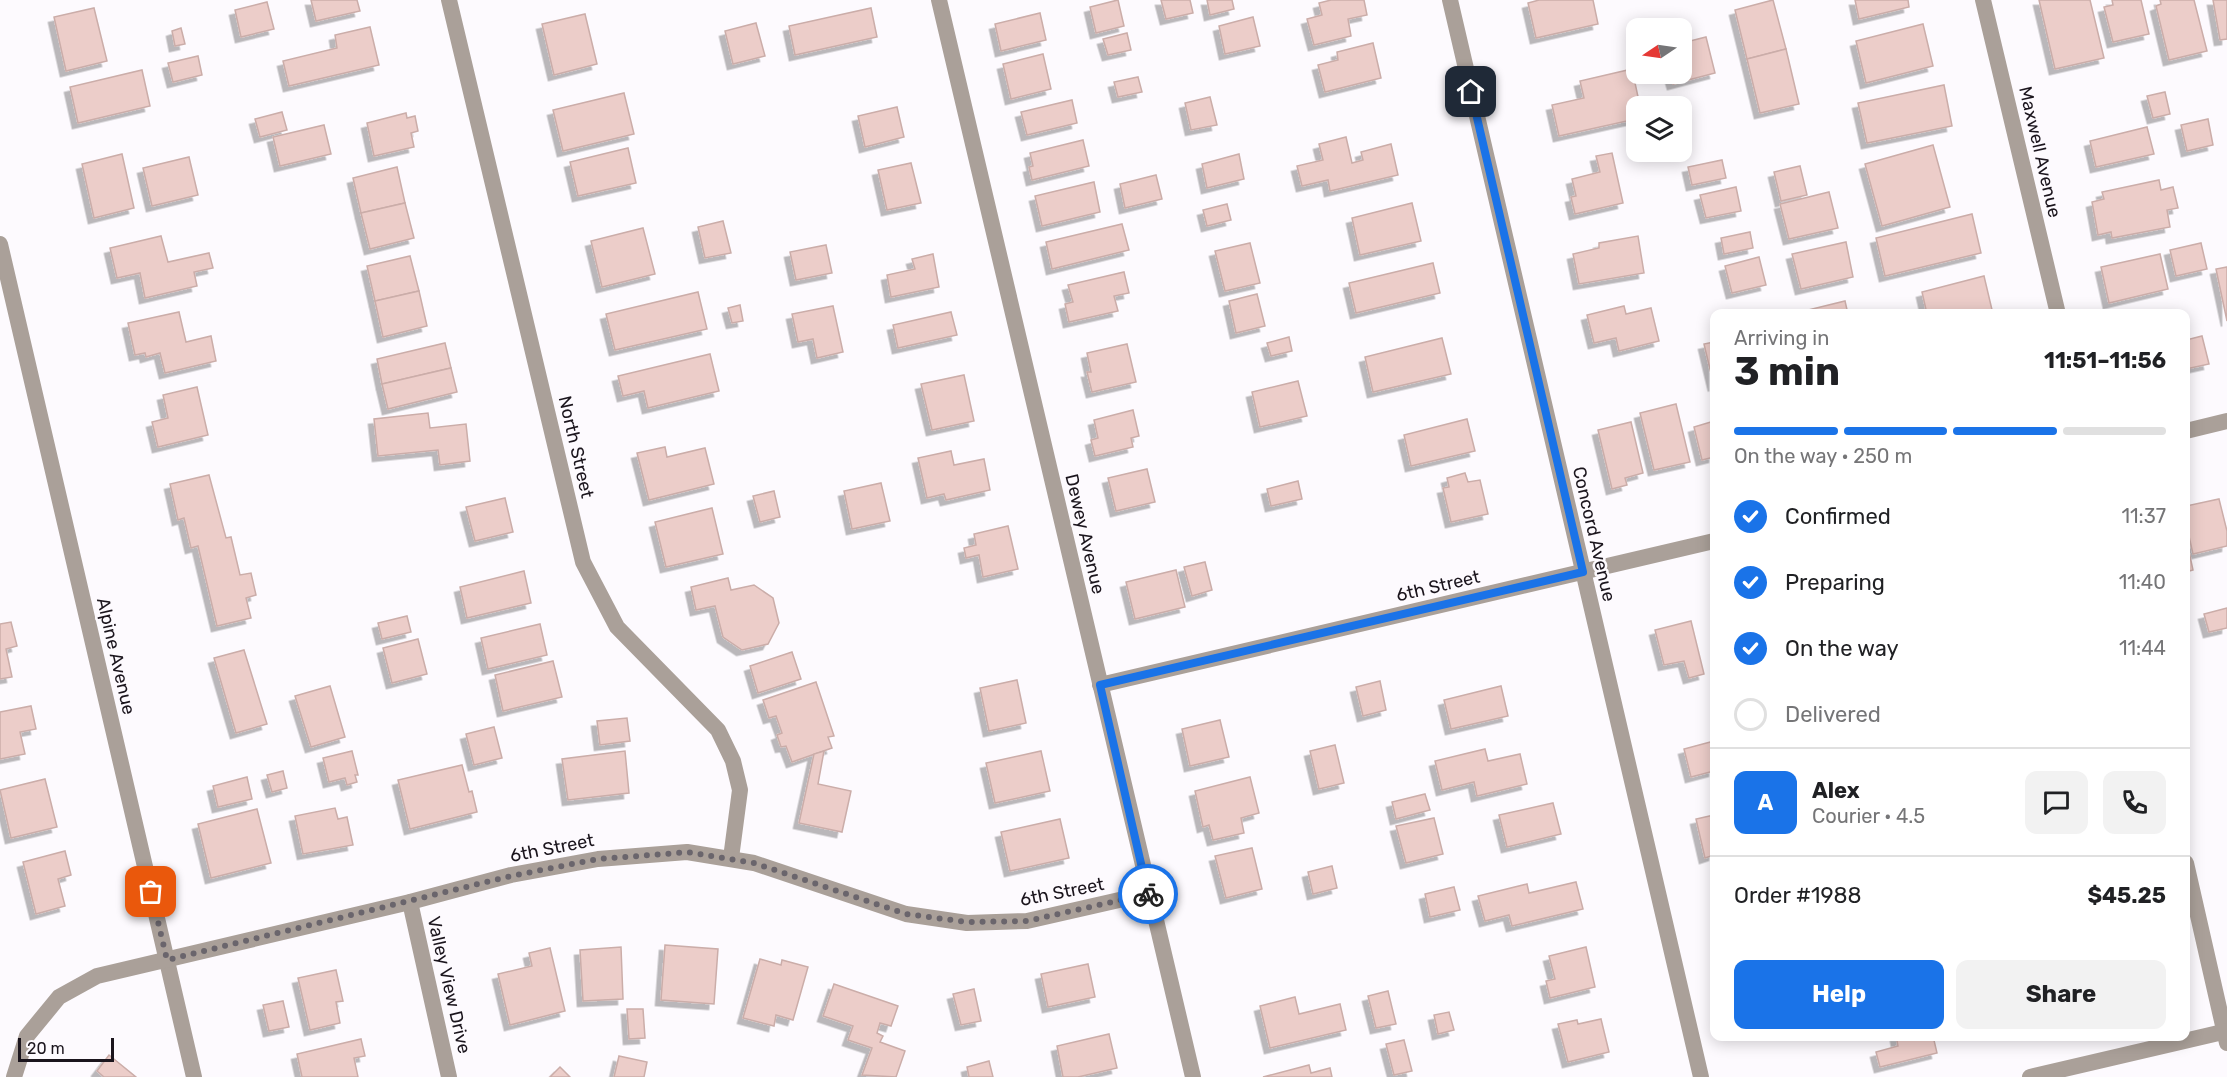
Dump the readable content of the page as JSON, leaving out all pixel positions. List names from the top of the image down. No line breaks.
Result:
{"streets":{"street":["Maxwell Avenue","North Street","Dewey Avenue","Concord Avenue","6th Street","Alpine Avenue","Valley View Drive"]},"crossings":[["North Street","6th Street"],["Dewey Avenue","6th Street"],["Concord Avenue","6th Street"],["6th Street","Alpine Avenue"],["6th Street","Valley View Drive"]],"scale_bar":"20 m","north":"left","page":{"heading":["3 min","Arriving in","11:51–11:56"],"panel":["Alex","Courier · 4.5","Order #1988","$45.25"],"bar":"On the way · 250 m","list":[["Confirmed","11:37"],["Preparing","11:40"],["On the way","11:44"],"Delivered"],"round":"A","buttons":["Help","Share"],"scale":"20 m"}}
